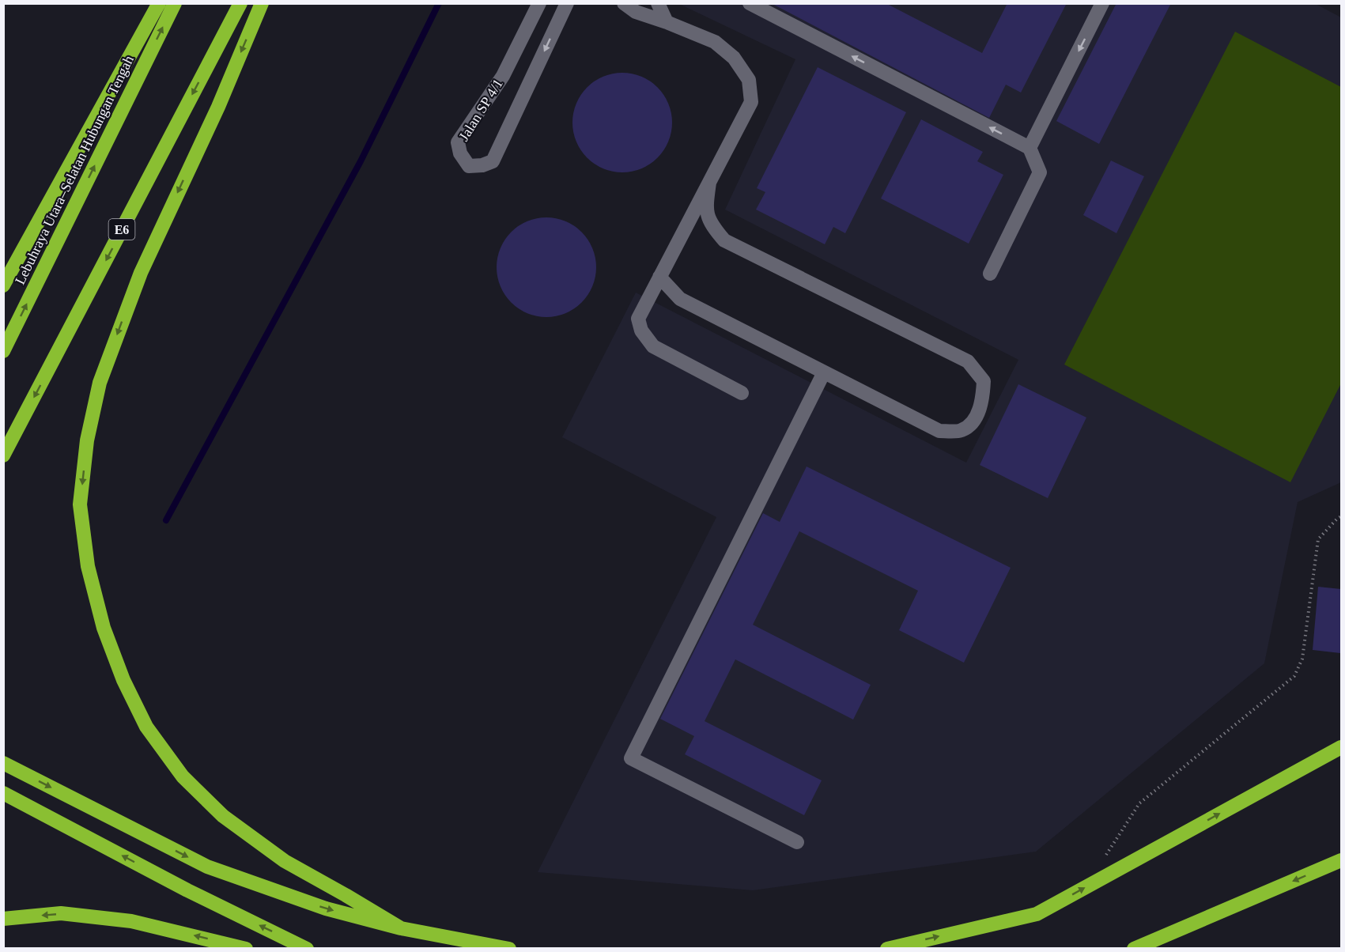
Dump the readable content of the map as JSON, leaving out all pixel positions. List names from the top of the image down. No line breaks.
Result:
{"streets":{"highway":["Lebuhraya Utara–Selatan Hubungan Tengah","E6"],"street":["Jalan SP 4/1"]}}
